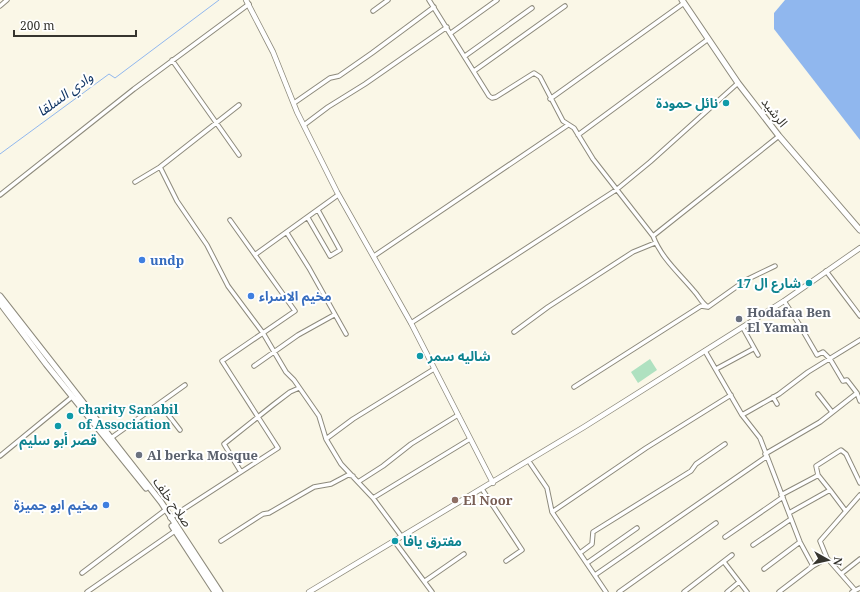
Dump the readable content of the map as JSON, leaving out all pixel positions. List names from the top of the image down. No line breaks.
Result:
{"streets":{"main road":["الرشيد","صلاح خلف"]},"water":["وادي السلقا"],"places":["نائل حمودة","undp","شارع ال 17","مخيم الاسراء","Hodafaa Ben El Yaman","شاليه سمر","charity Sanabil of Association","قصر أبو سليم","Al berka Mosque","El Noor","مخيم ابو جميزة","مفترق يافا"],"scale_bar":"200 m","north":"right"}
